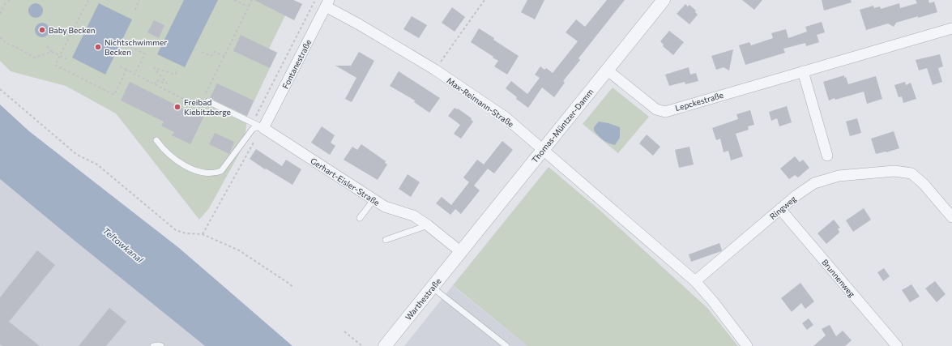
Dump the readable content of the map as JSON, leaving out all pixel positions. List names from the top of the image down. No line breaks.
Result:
{"streets":{"street":["Fontanestraße","Lepckestraße","Max-Reimann-Straße","Thomas-Müntzer-Damm","Gerhart-Eisler-Straße","Ringweg","Brunnenweg","Warthestraße"]},"crossings":[["Fontanestraße","Max-Reimann-Straße"],["Fontanestraße","Gerhart-Eisler-Straße"],["Lepckestraße","Thomas-Müntzer-Damm"],["Max-Reimann-Straße","Thomas-Müntzer-Damm"],["Max-Reimann-Straße","Ringweg"],["Thomas-Müntzer-Damm","Gerhart-Eisler-Straße"],["Thomas-Müntzer-Damm","Warthestraße"],["Gerhart-Eisler-Straße","Warthestraße"],["Ringweg","Brunnenweg"]],"water":["Teltowkanal"],"places":["Baby Becken","Nichtschwimmer Becken","Freibad Kiebitzberge"]}
